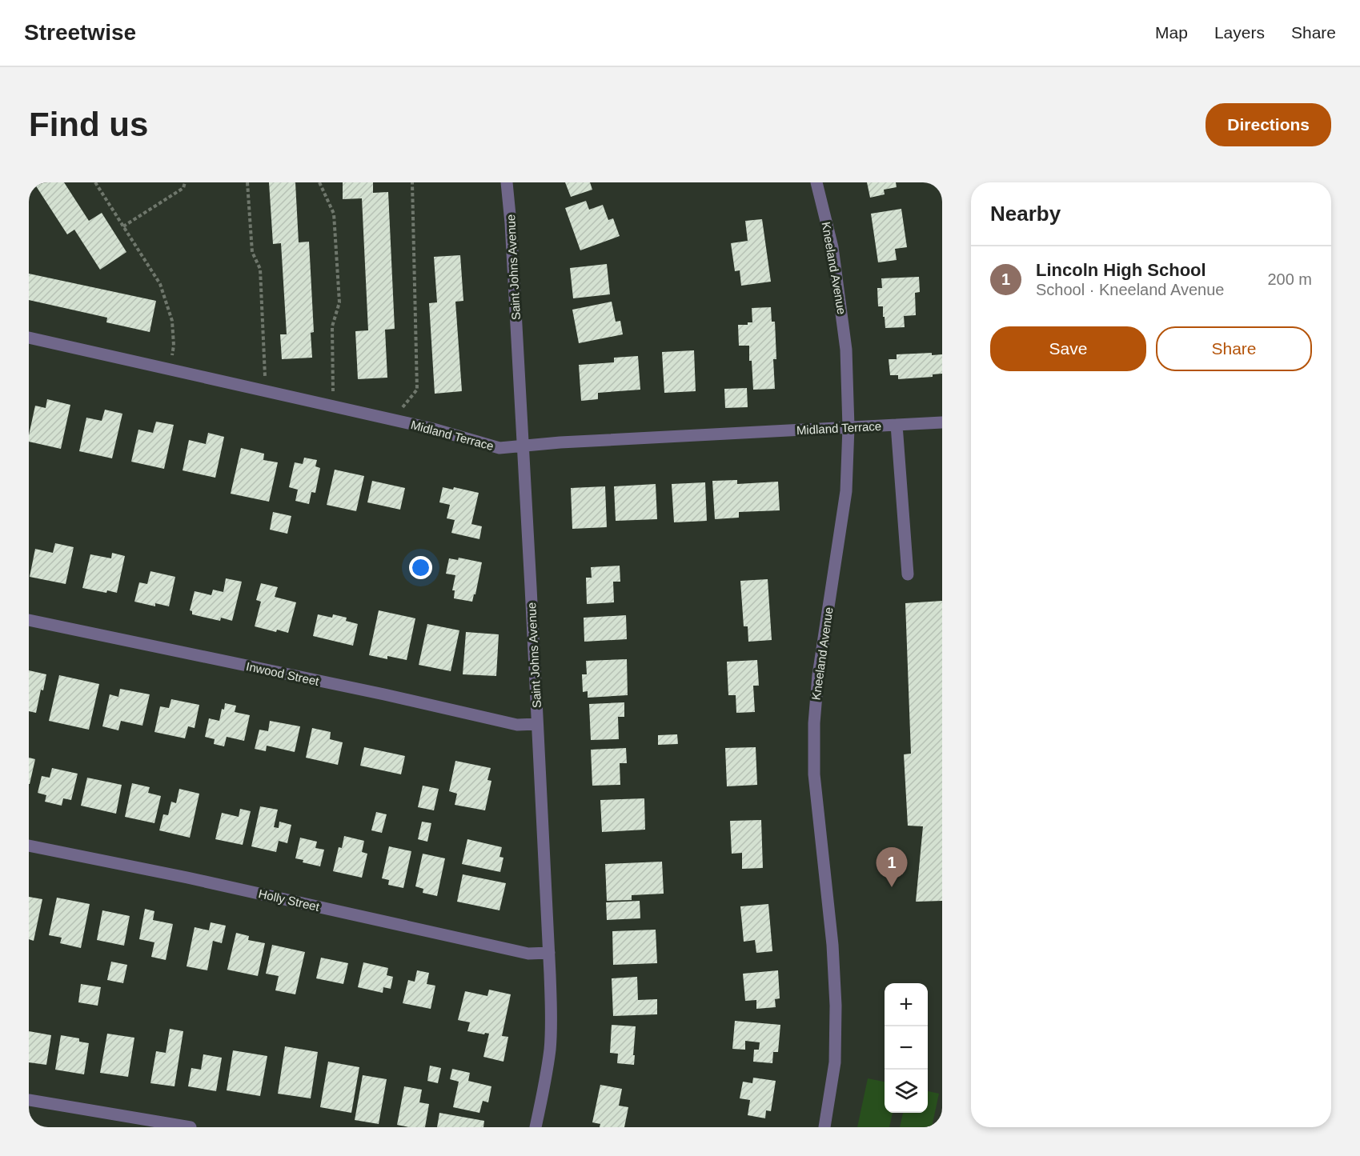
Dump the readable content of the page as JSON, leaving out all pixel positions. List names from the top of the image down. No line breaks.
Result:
{"streets":{"street":["Saint Johns Avenue","Kneeland Avenue","Midland Terrace","Inwood Street","Holly Street"]},"crossings":[["Saint Johns Avenue","Midland Terrace"],["Saint Johns Avenue","Inwood Street"],["Saint Johns Avenue","Holly Street"],["Kneeland Avenue","Midland Terrace"]],"page":{"header":"Streetwise","nav":["Map","Layers","Share"],"buttons":["Directions",["Save","Share"]],"title":"Find us","heading":"Nearby","list":[{"mark":"1","name":"Lincoln High School","note":"School · Kneeland Avenue","value":"200 m"}],"pins":"1","map_buttons":["+","−"]}}
